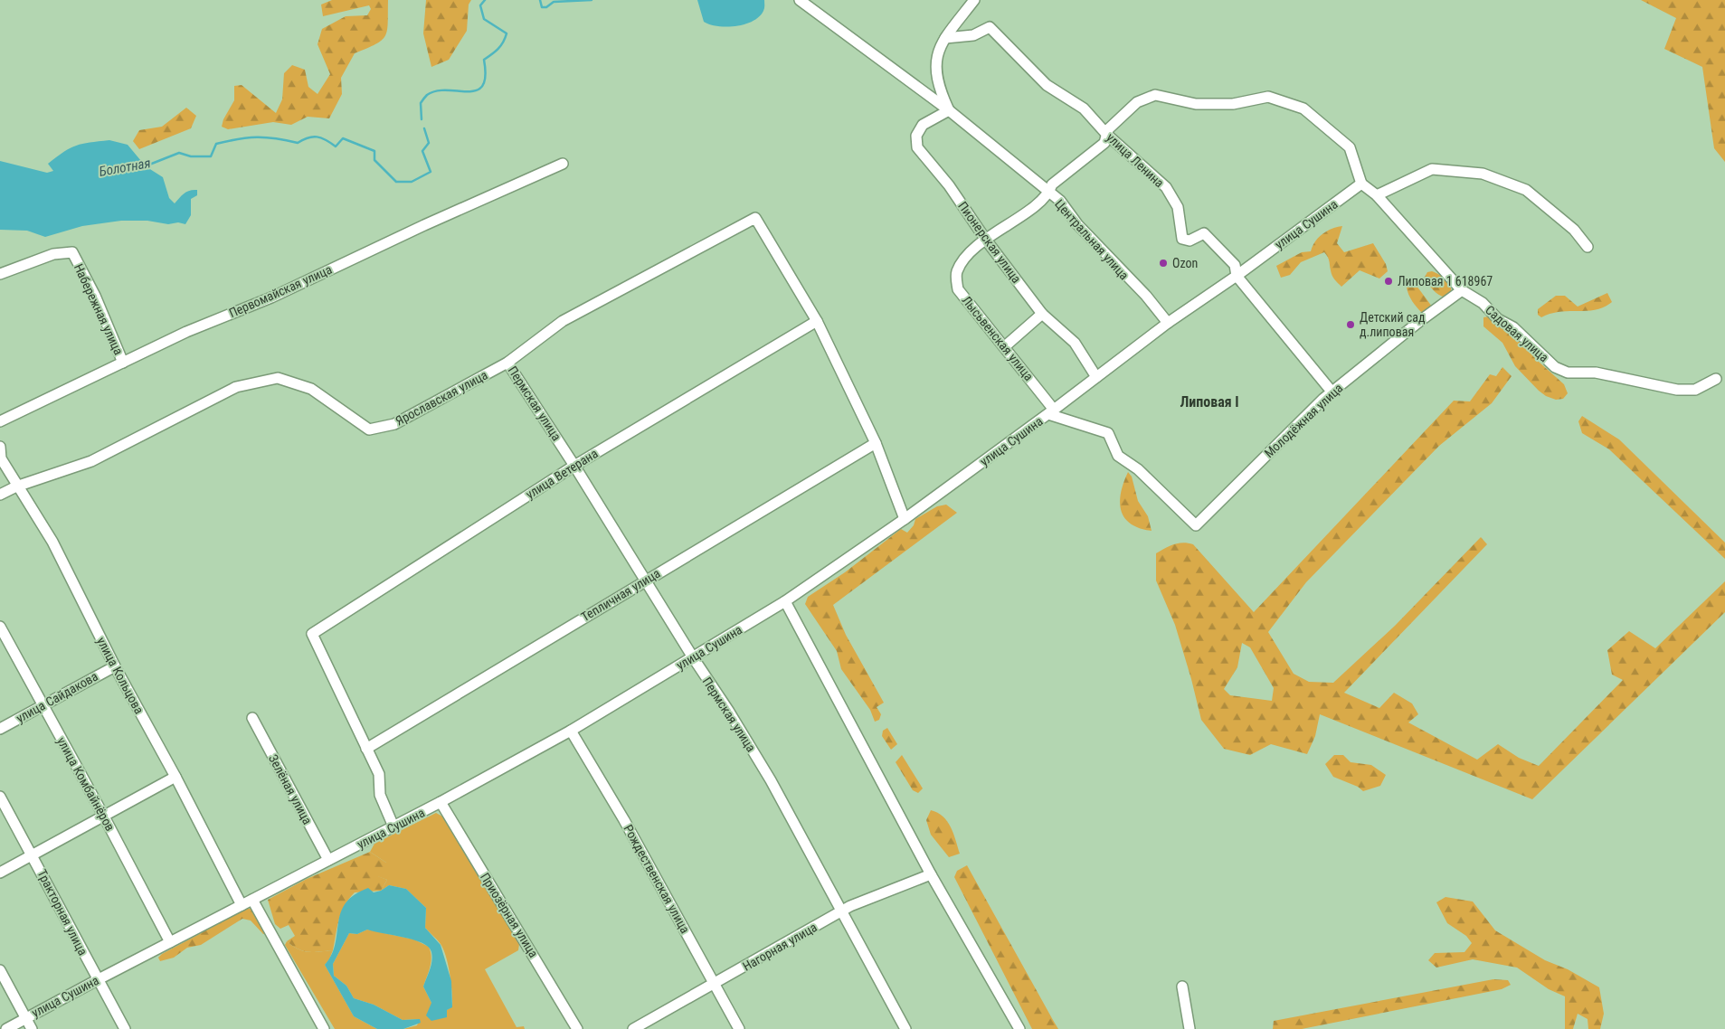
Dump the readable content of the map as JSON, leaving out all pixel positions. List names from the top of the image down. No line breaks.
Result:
{"streets":{"street":["улица Ленина","улица Сушина","Центральная улица","Пионерская улица","Первомайская улица","Набережная улица","Садовая улица","Лысьвенская улица","Ярославская улица","Пермская улица","Молодёжная улица","улица Ветерана","Тепличная улица","улица Кольцова","улица Сайдакова","улица Комбайнёров","Зелёная улица","Рождественская улица","Тракторная улица","Приозёрная улица","Нагорная улица"]},"crossings":[["улица Ленина","улица Сушина"],["улица Ленина","Молодёжная улица"],["улица Сушина","Центральная улица"],["улица Сушина","Пионерская улица"],["улица Сушина","Садовая улица"],["улица Сушина","Лысьвенская улица"],["улица Сушина","Пермская улица"],["улица Сушина","Молодёжная улица"],["улица Сушина","улица Кольцова"],["улица Сушина","улица Комбайнёров"],["улица Сушина","Зелёная улица"],["улица Сушина","Рождественская улица"],["улица Сушина","Тракторная улица"],["улица Сушина","Приозёрная улица"],["Центральная улица","Пионерская улица"],["Пионерская улица","Лысьвенская улица"],["Первомайская улица","Набережная улица"],["Садовая улица","Молодёжная улица"],["Лысьвенская улица","Молодёжная улица"],["Ярославская улица","Пермская улица"],["Ярославская улица","улица Ветерана"],["Ярославская улица","улица Кольцова"],["Пермская улица","улица Ветерана"],["Пермская улица","Тепличная улица"],["Пермская улица","Нагорная улица"],["улица Ветерана","Тепличная улица"],["улица Кольцова","улица Сайдакова"],["улица Сайдакова","улица Комбайнёров"],["Рождественская улица","Нагорная улица"]],"districts":["Липовая I"],"water":["Болотная"],"places":["Ozon","Липовая 1 618967","Детский сад д.липовая"]}
